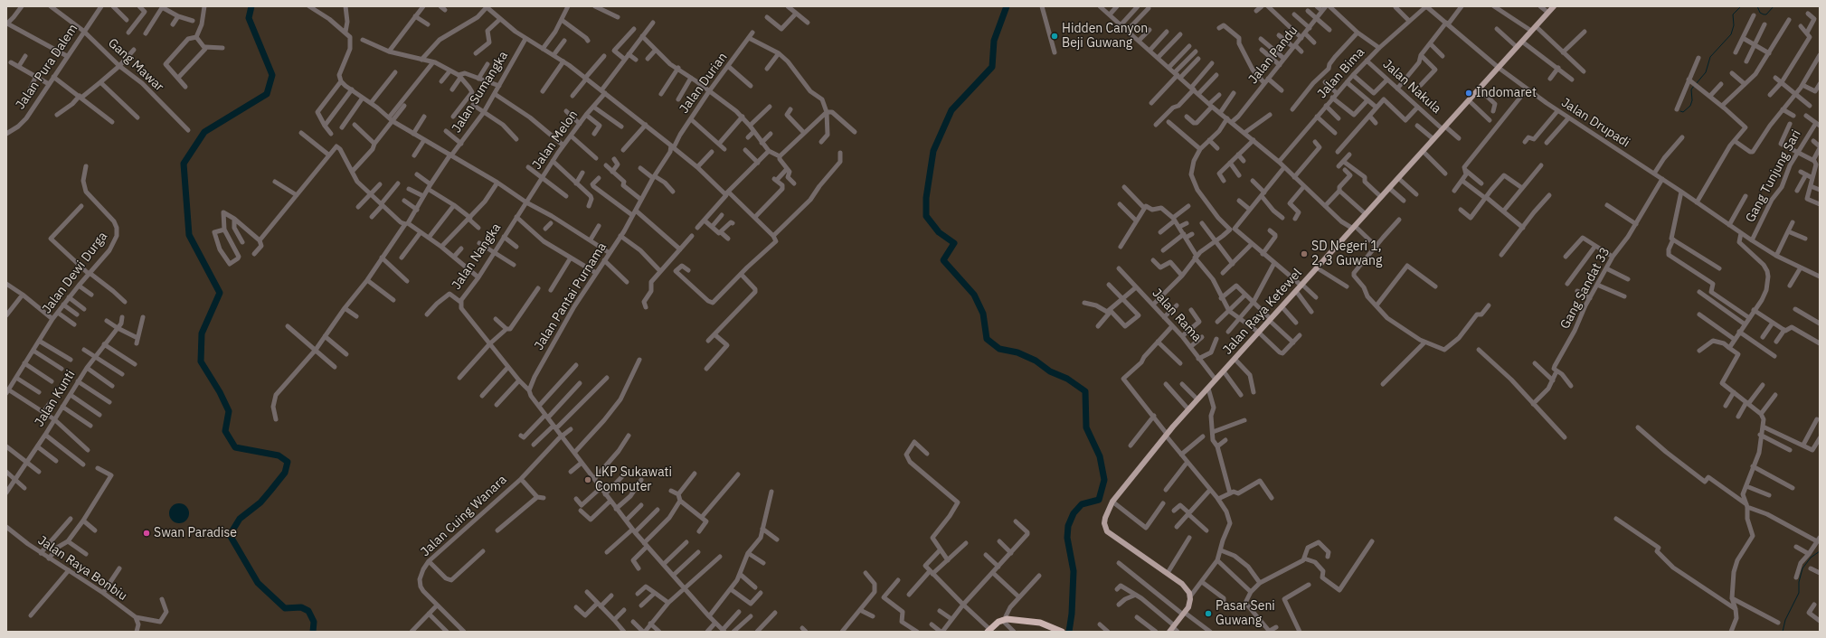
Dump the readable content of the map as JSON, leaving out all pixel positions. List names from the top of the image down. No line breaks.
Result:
{"streets":{"main road":["Jalan Raya Ketewel"],"street":["Jalan Pandu","Gang Mawar","Jalan Pura Dalem","Jalan Bima","Jalan Durian","Jalan Nakula","Jalan Sumangka","Jalan Drupadi","Jalan Melon","Gang Tunjung Sari","Jalan Nangka","Jalan Dewi Durga","Gang Sandat 33","Jalan Pantai Purnama","Jalan Rama","Jalan Kunti","Jalan Cuing Wanara","Jalan Raya Bonbiu"]},"crossings":[["Gang Mawar","Jalan Pura Dalem"],["Jalan Bima","Jalan Nakula"],["Jalan Bima","Jalan Drupadi"],["Jalan Durian","Jalan Pantai Purnama"],["Jalan Nakula","Jalan Raya Ketewel"],["Jalan Drupadi","Gang Tunjung Sari"],["Jalan Drupadi","Gang Sandat 33"],["Jalan Drupadi","Jalan Raya Ketewel"],["Jalan Melon","Jalan Nangka"],["Jalan Nangka","Jalan Pantai Purnama"],["Jalan Raya Ketewel","Jalan Rama"]],"places":["Hidden Canyon Beji Guwang","Indomaret","SD Negeri 1, 2, 3 Guwang","LKP Sukawati Computer","Swan Paradise","Pasar Seni Guwang"]}
